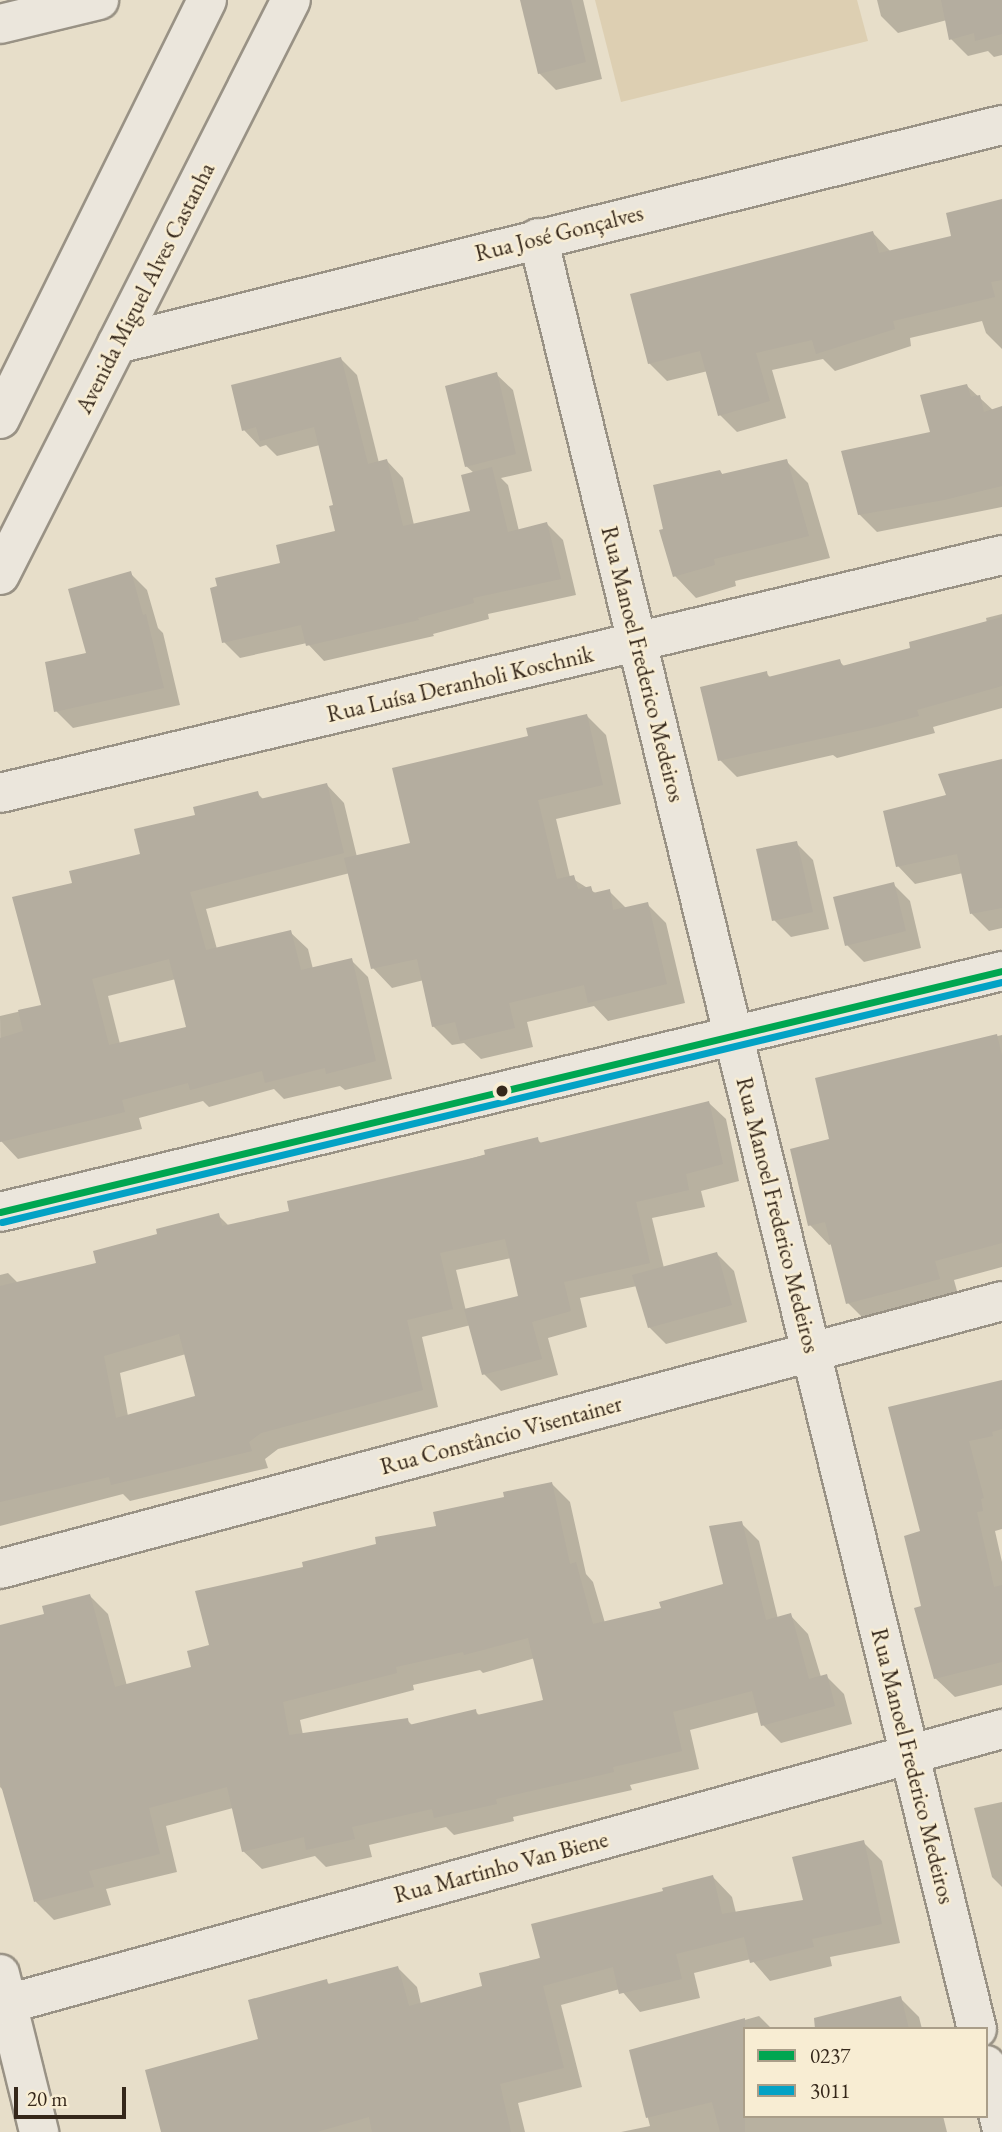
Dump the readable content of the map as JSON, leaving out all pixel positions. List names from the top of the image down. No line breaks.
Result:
{"streets":{"street":["Rua José Gonçalves","Avenida Miguel Alves Castanha","Rua Manoel Frederico Medeiros","Rua Luísa Deranholi Koschnik","Rua Constâncio Visentainer","Rua Martinho Van Biene"]},"crossings":[["Rua José Gonçalves","Avenida Miguel Alves Castanha"],["Rua José Gonçalves","Rua Manoel Frederico Medeiros"],["Rua Manoel Frederico Medeiros","Rua Luísa Deranholi Koschnik"],["Rua Manoel Frederico Medeiros","Rua Constâncio Visentainer"],["Rua Manoel Frederico Medeiros","Rua Martinho Van Biene"]],"lines":["transit line 0237","transit line 3011"],"legend":["0237","3011"],"scale_bar":"20 m"}
